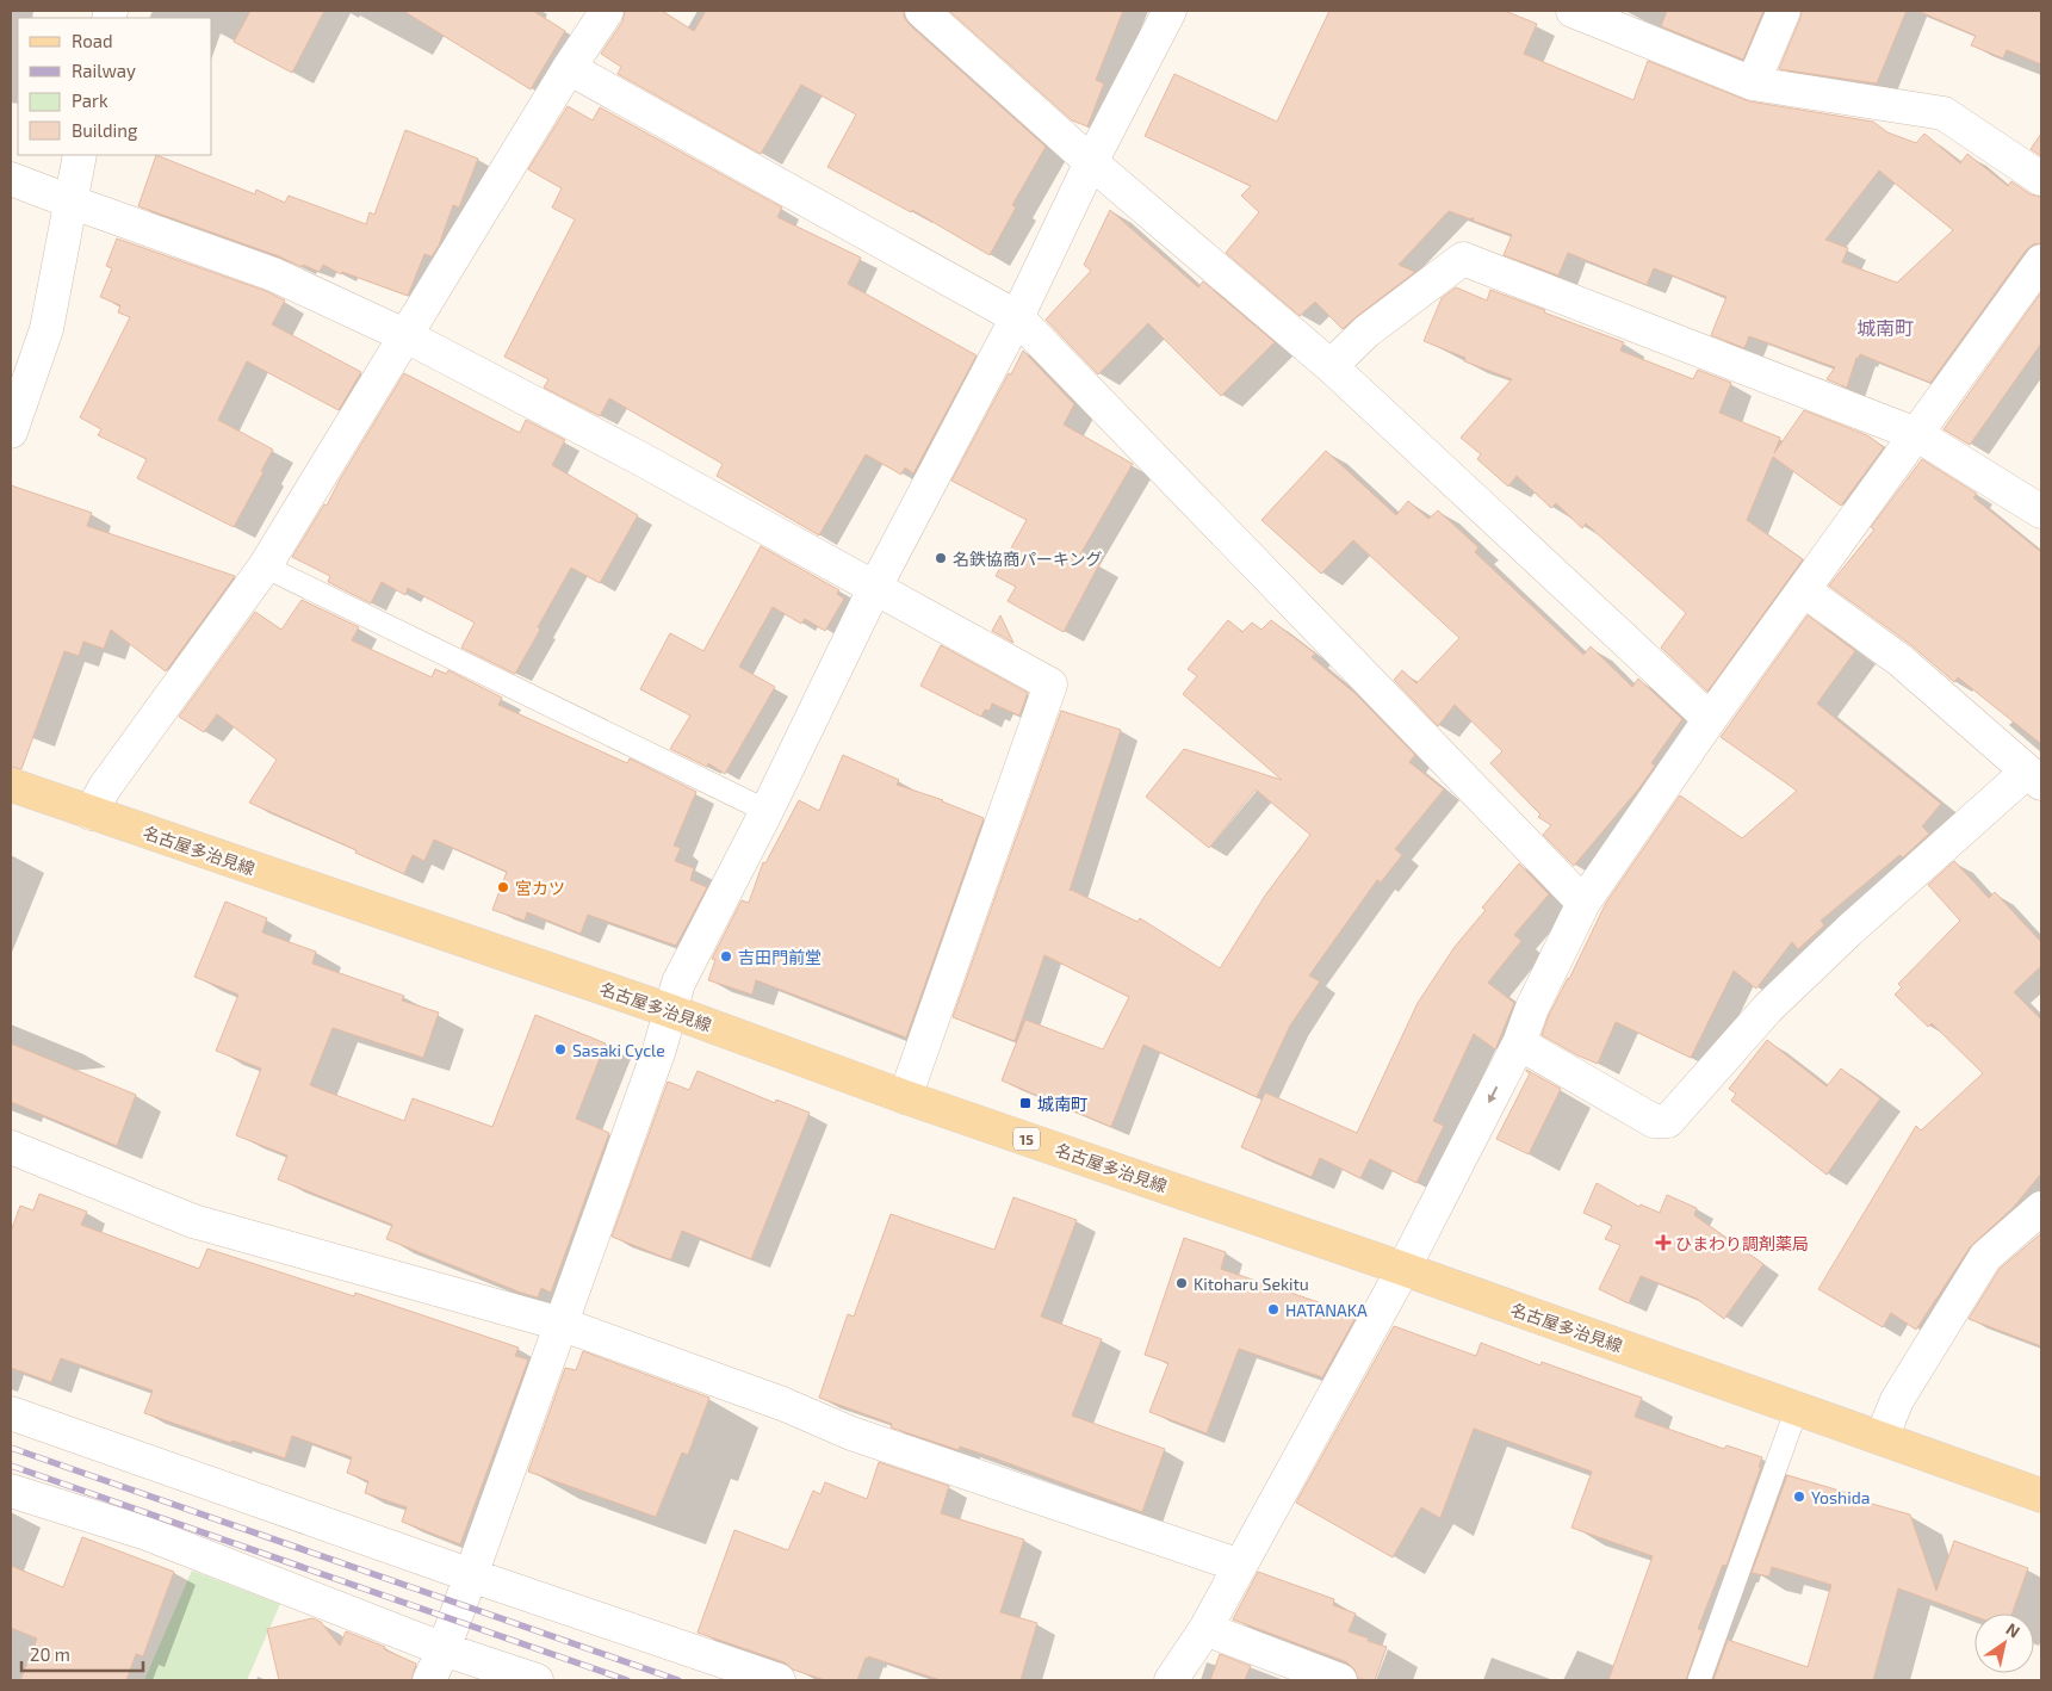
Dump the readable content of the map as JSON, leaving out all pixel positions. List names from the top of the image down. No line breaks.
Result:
{"streets":{"main road":["名古屋多治見線","15"]},"districts":["城南町"],"places":{"other":["名鉄協商パーキング","宮カツ","吉田門前堂","Sasaki Cycle","Kitoharu Sekitu","HATANAKA","Yoshida"],"transit":["城南町"],"health":["ひまわり調剤薬局"]},"legend":["Road","Railway","Park","Building"],"scale_bar":"20 m","north":"top right"}
